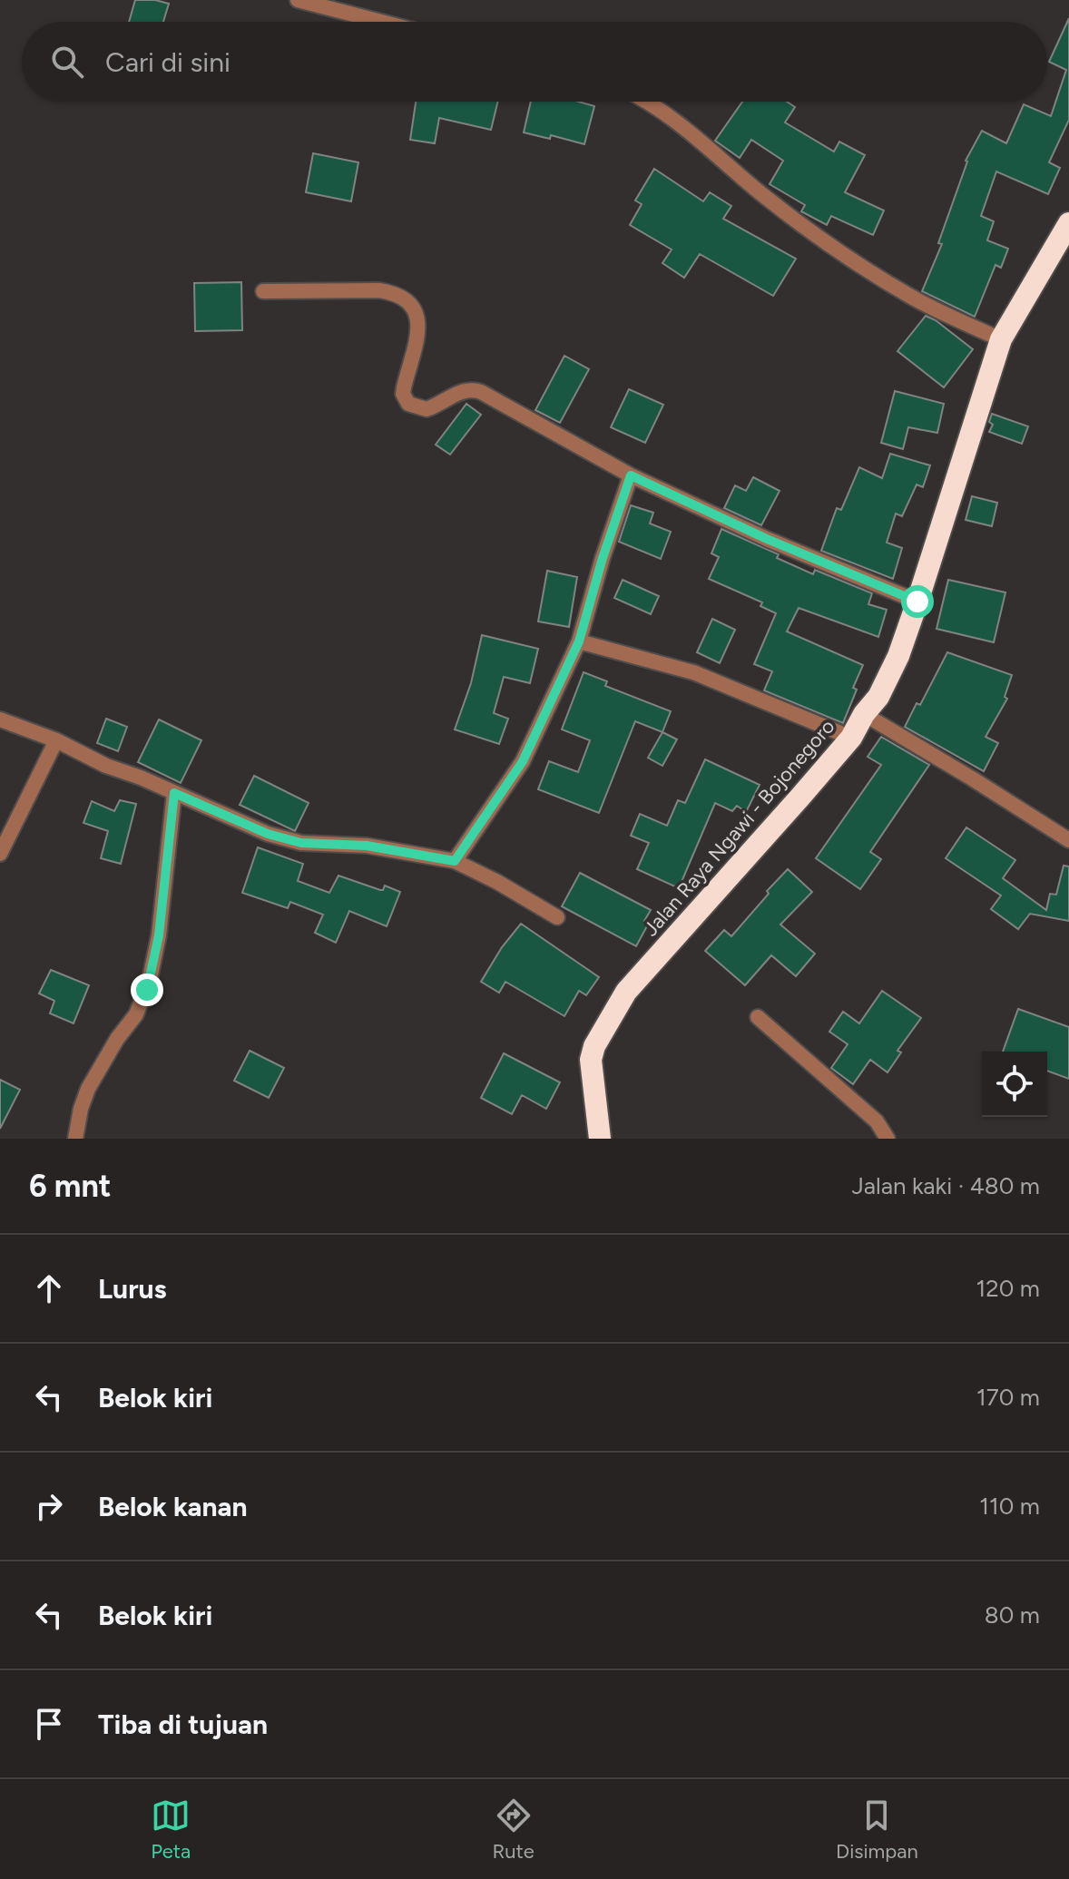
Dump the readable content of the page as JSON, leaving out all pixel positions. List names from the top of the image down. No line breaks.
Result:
{"streets":{"highway":["Jalan Raya Ngawi - Bojonegoro"]},"page":{"search":"Cari di sini","heading":["6 mnt","Jalan kaki · 480 m"],"list":[["Lurus","120 m"],["Belok kiri","170 m"],["Belok kanan","110 m"],["Belok kiri","80 m"],"Tiba di tujuan"],"nav":["Peta","Rute","Disimpan"]}}
